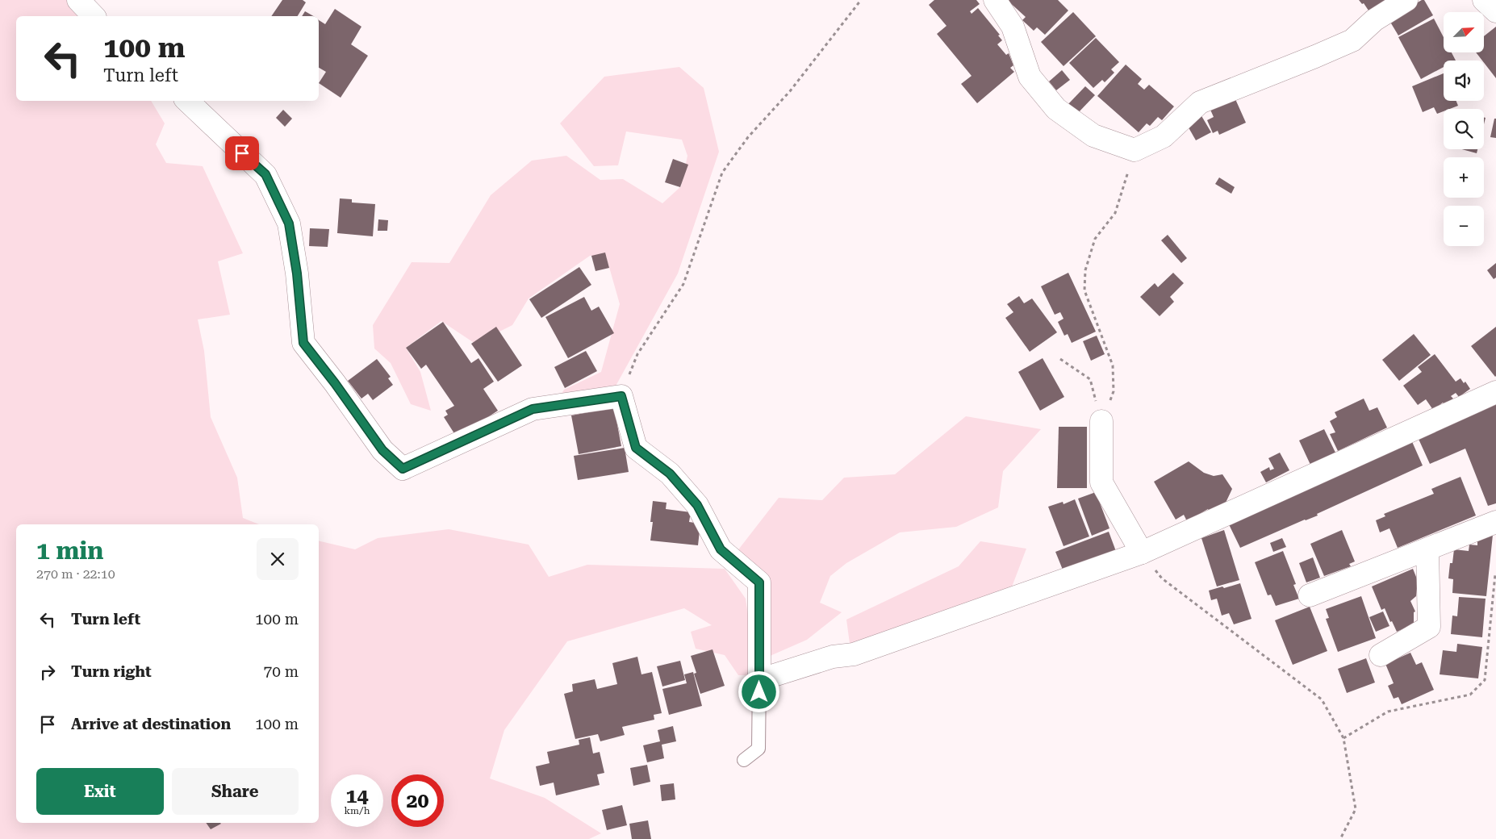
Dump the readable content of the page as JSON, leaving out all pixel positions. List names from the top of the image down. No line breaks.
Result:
{"north":"top right","page":{"map_buttons":["+","−"],"turn":["100 m","Turn left"],"heading":["1 min","270 m · 22:10"],"list":[{"name":"Turn left","value":"100 m"},{"name":"Turn right","value":"70 m"},{"name":"Arrive at destination","value":"100 m"}],"buttons":["Exit","Share"],"speed":"14 km/h","limit":"20"}}
